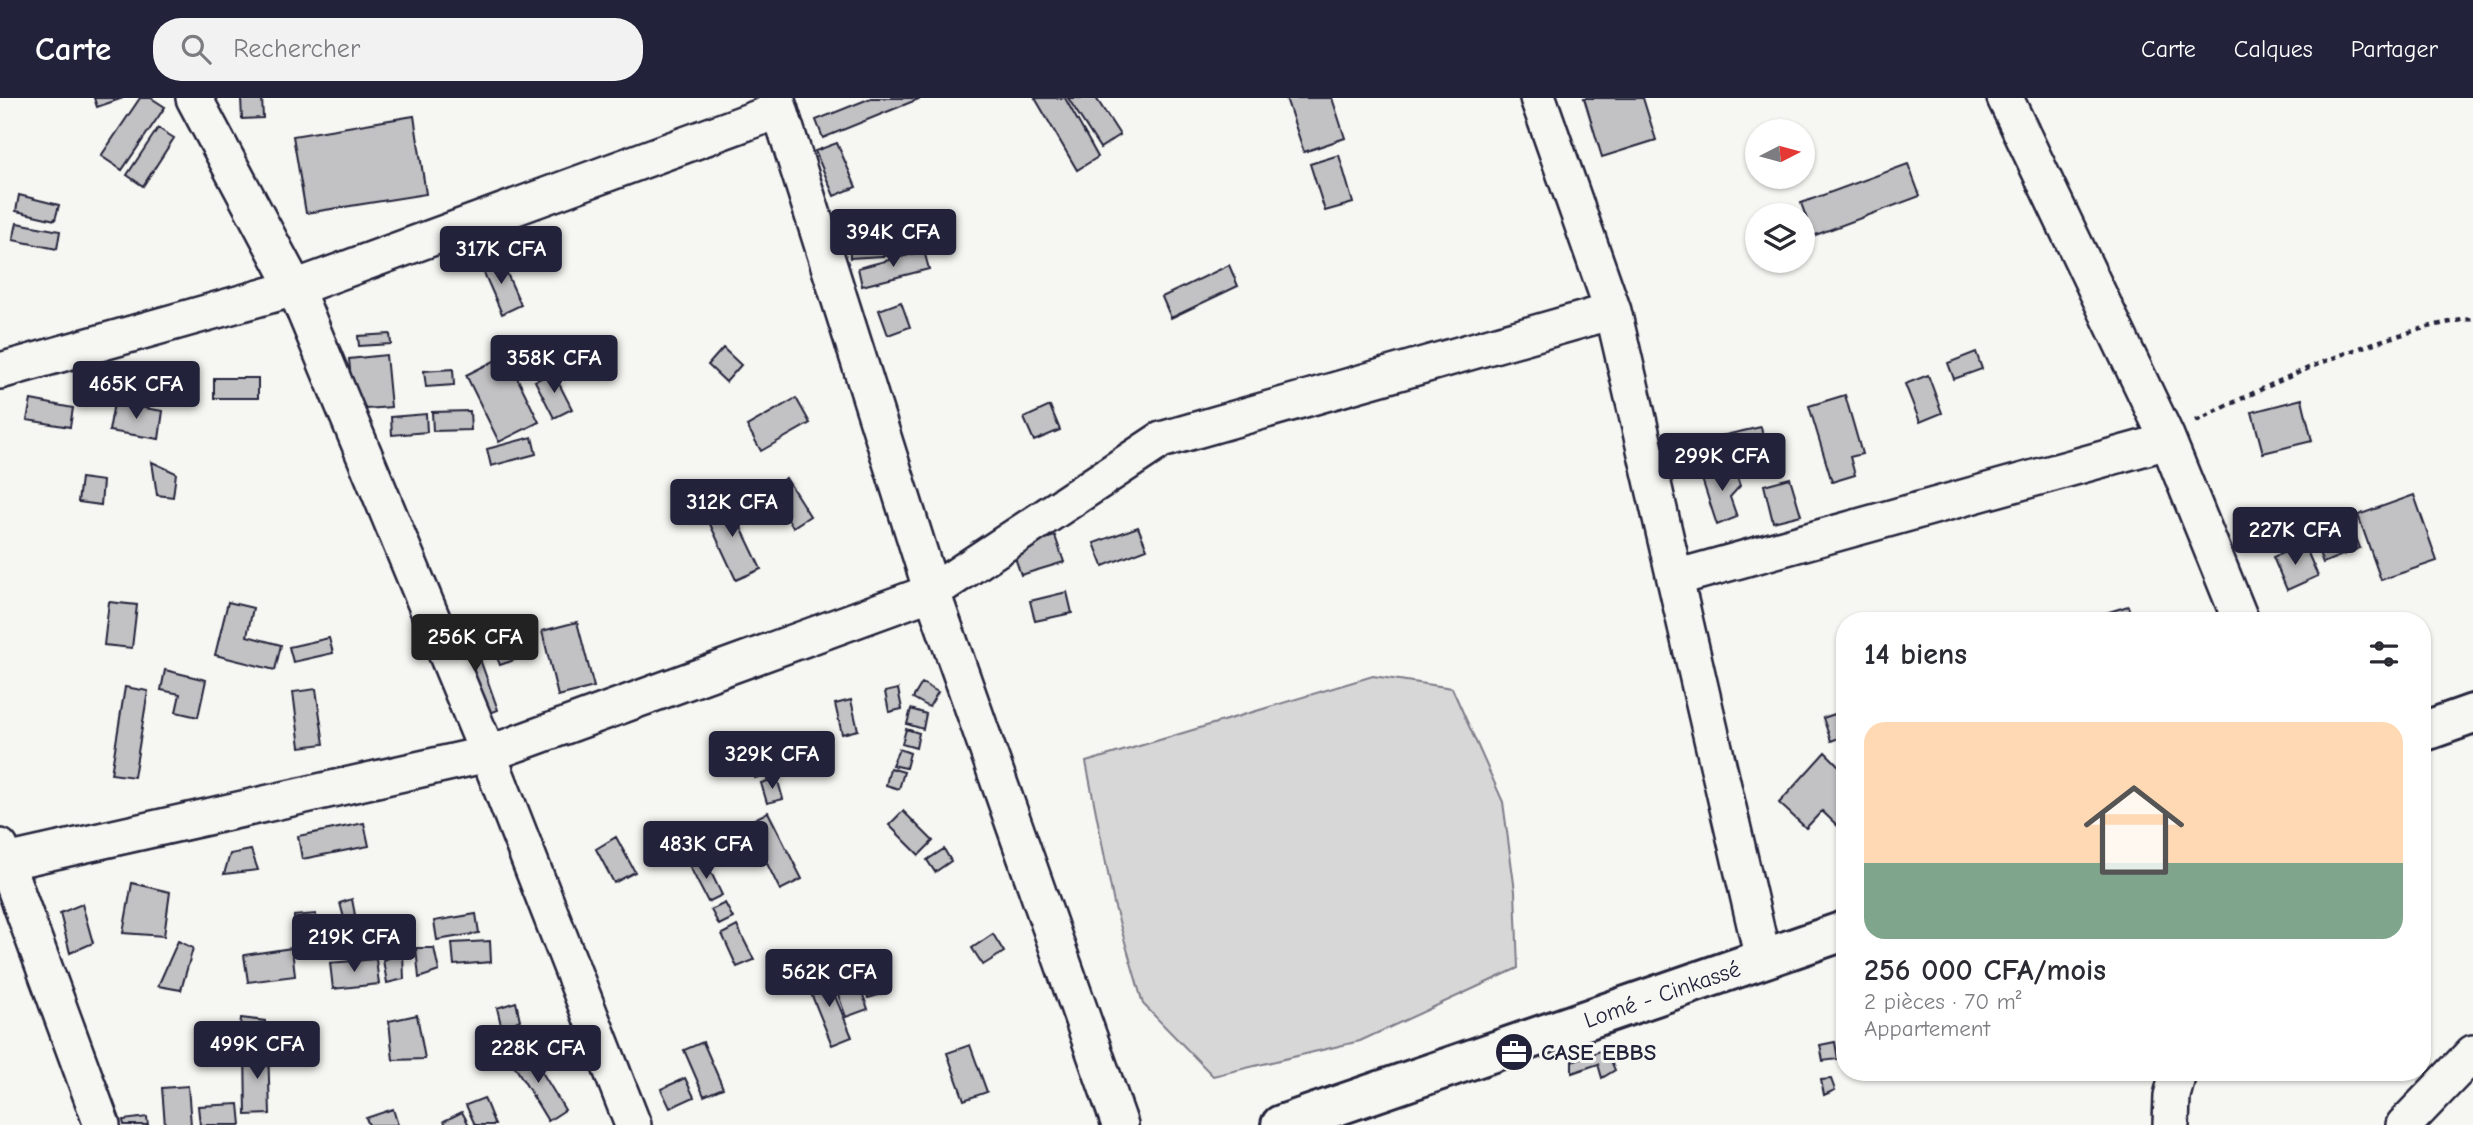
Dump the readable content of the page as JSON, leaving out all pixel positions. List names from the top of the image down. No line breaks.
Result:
{"streets":{"highway":["Lomé - Cinkassé"]},"places":{"office":["CASE EBBS"]},"north":"right","page":{"header":"Carte","search":"Rechercher","nav":["Carte","Calques","Partager"],"price":["394K CFA","317K CFA","358K CFA","465K CFA","299K CFA","312K CFA","227K CFA","256K CFA","329K CFA","483K CFA","219K CFA","562K CFA","499K CFA","228K CFA"],"heading":"14 biens","list":[{"name":"256 000 CFA/mois","note":"2 pièces · 70 m² · Appartement"}]}}
